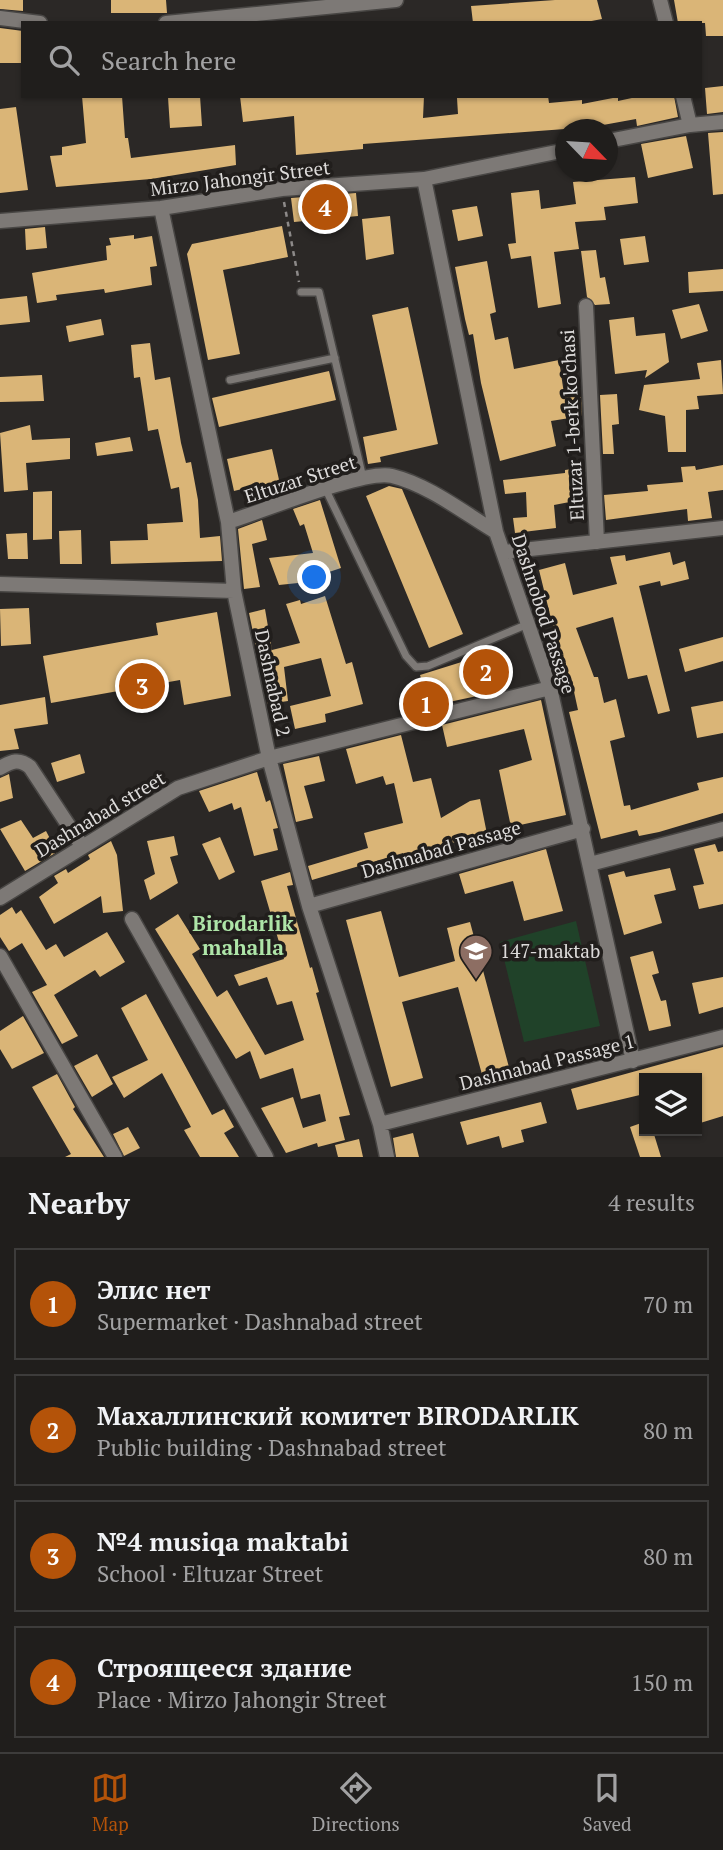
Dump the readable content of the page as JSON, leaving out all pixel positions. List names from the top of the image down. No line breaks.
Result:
{"streets":{"street":["Mirzo Jahongir Street","Eltuzar 1-berk ko'chasi","Eltuzar Street","Dashnobod Passage","Dashnabad 2","Dashnabad street","Dashnabad Passage","Dashnabad Passage 1"]},"crossings":[["Mirzo Jahongir Street","Dashnobod Passage"],["Mirzo Jahongir Street","Dashnabad 2"],["Eltuzar Street","Dashnobod Passage"],["Eltuzar Street","Dashnabad 2"],["Dashnobod Passage","Dashnabad street"],["Dashnobod Passage","Dashnabad Passage"],["Dashnobod Passage","Dashnabad Passage 1"],["Dashnabad 2","Dashnabad street"],["Dashnabad 2","Dashnabad Passage"],["Dashnabad 2","Dashnabad Passage 1"]],"districts":["Birodarlik mahalla"],"places":{"school or university":["147-maktab"]},"north":"bottom right","page":{"search":"Search here","pins":["4","2","3","1"],"heading":["Nearby","4 results"],"list":[{"mark":"1","name":"Элис нет","note":"Supermarket · Dashnabad street","value":"70 m"},{"mark":"2","name":"Махаллинский комитет BIRODARLIK","note":"Public building · Dashnabad street","value":"80 m"},{"mark":"3","name":"№4 musiqa maktabi","note":"School · Eltuzar Street","value":"80 m"},{"mark":"4","name":"Строящееся здание","note":"Place · Mirzo Jahongir Street","value":"150 m"}],"nav":["Map","Directions","Saved"]}}
